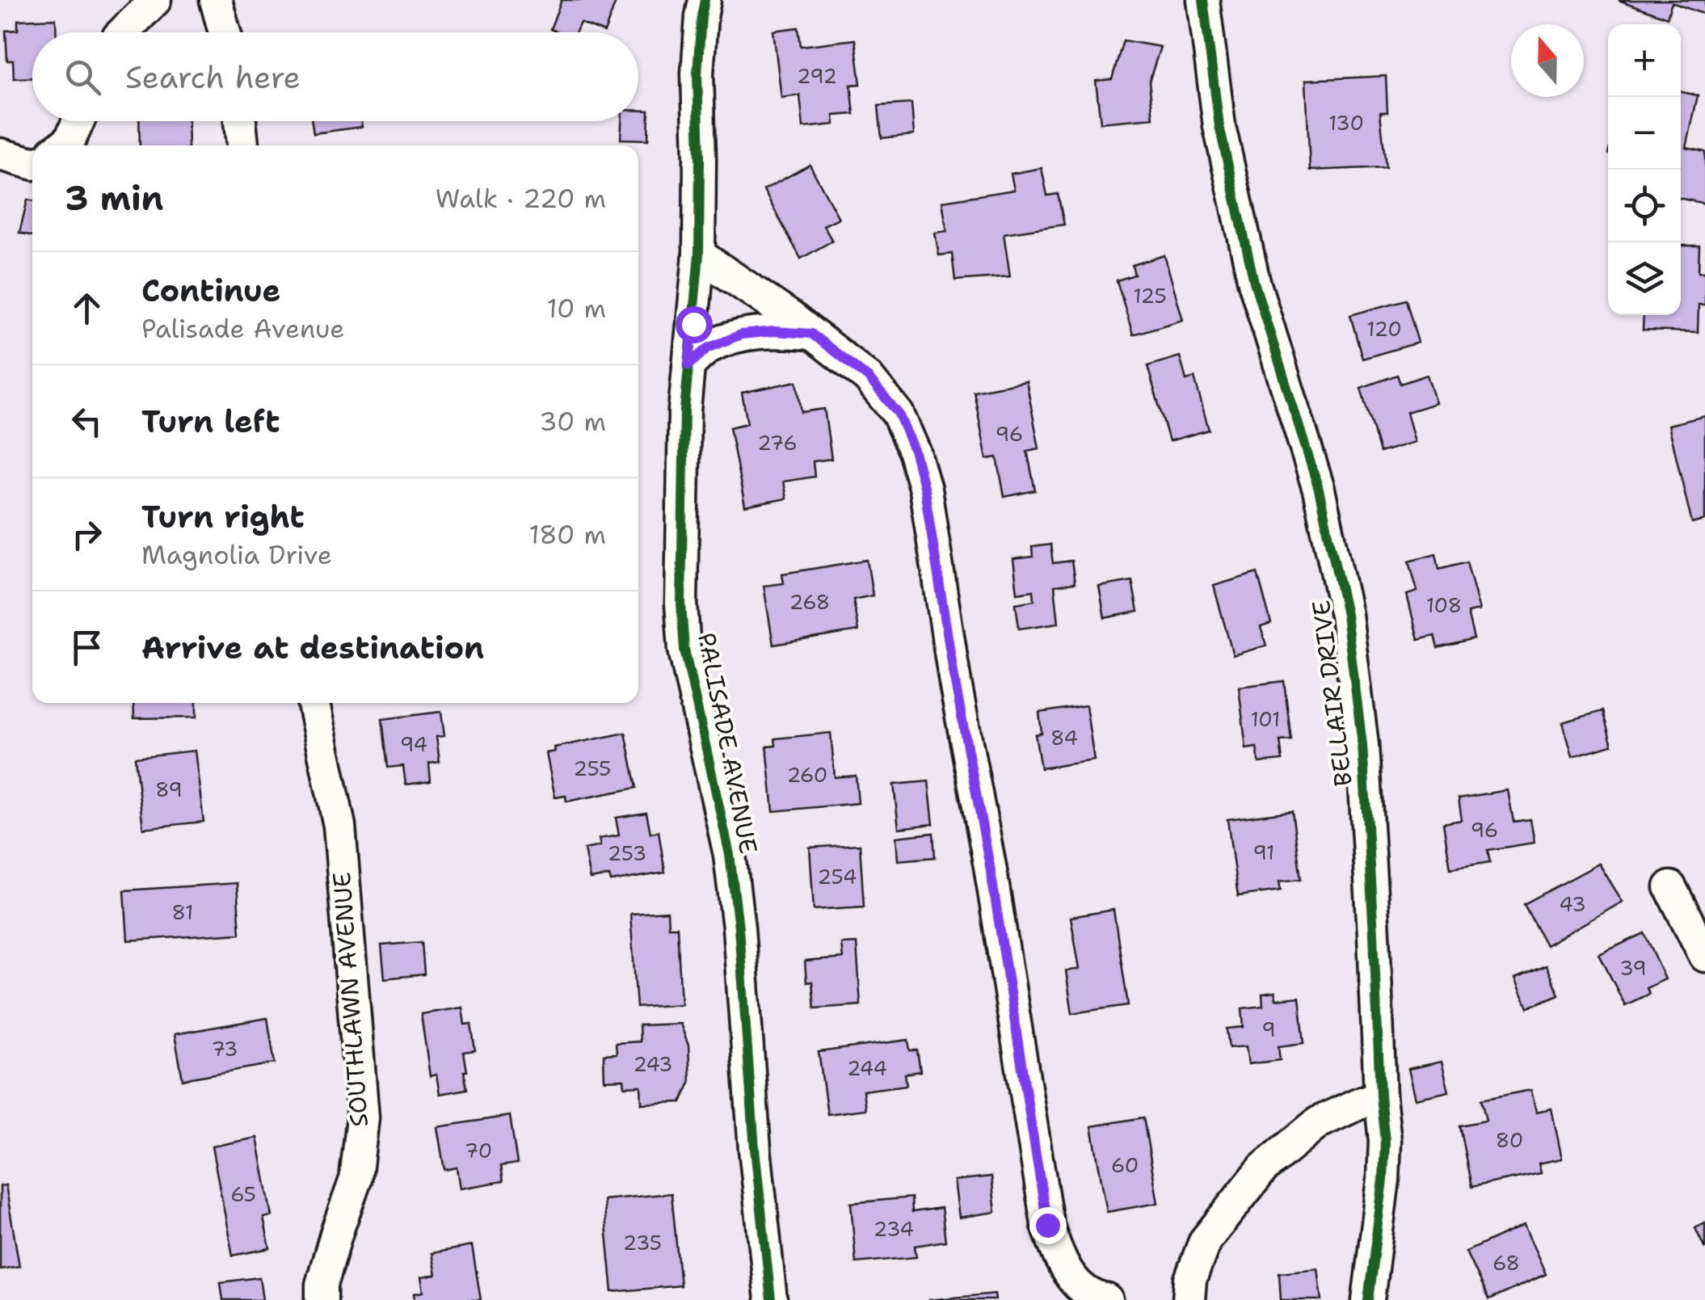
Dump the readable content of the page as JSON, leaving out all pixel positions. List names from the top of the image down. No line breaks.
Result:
{"streets":{"street":["BELLAIR DRIVE","PALISADE AVENUE","SOUTHLAWN AVENUE"]},"house_numbers":["292","130","125","120","96","276","268","108","101","84","94","255","260","89","96","91","253","254","43","81","39","9","73","243","244","80","70","60","65","234","235","68"],"north":"top","page":{"map_buttons":["+","−"],"search":"Search here","heading":["3 min","Walk · 220 m"],"list":[["Continue","Palisade Avenue","10 m"],["Turn left","30 m"],["Turn right","Magnolia Drive","180 m"],"Arrive at destination"]}}
